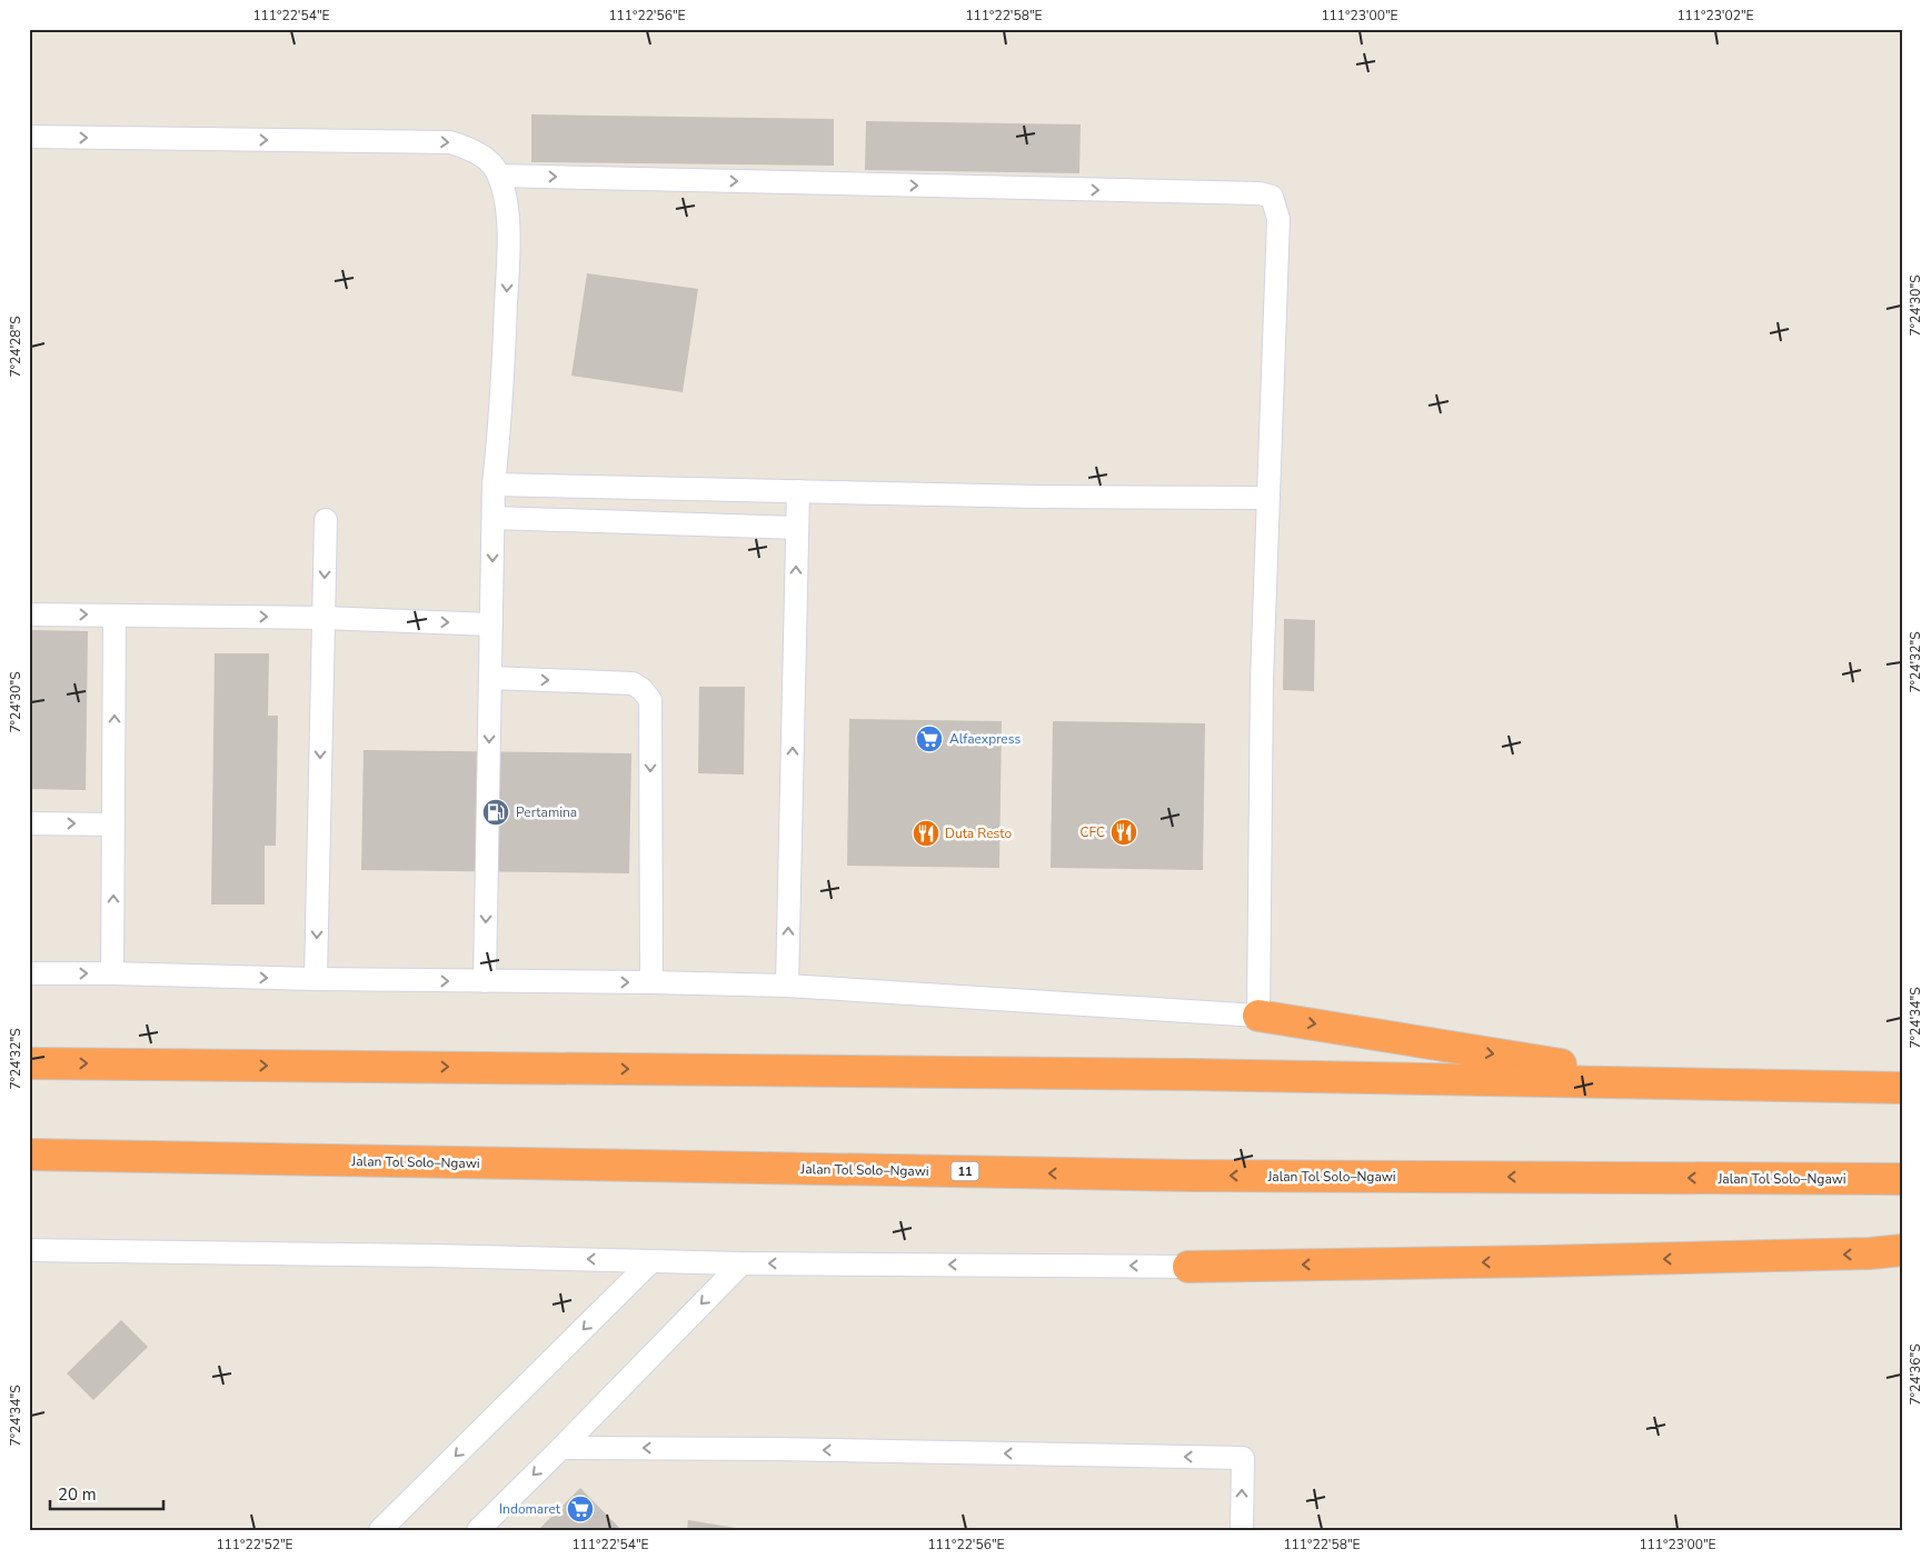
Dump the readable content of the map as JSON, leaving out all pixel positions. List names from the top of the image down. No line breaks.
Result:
{"streets":{"highway":["Jalan Tol Solo–Ngawi","11"]},"places":{"supermarket":["Alfaexpress","Indomaret"],"fuel station":["Pertamina"],"restaurant":["CFC","Duta Resto"]},"scale_bar":"20 m","coordinates":["111°22'54\"E","111°22'56\"E","111°22'58\"E","111°23'00\"E","111°23'02\"E","7°24'30\"S","7°24'28\"S","7°24'32\"S","7°24'34\"S","7°24'36\"S","111°22'52\"E"]}
